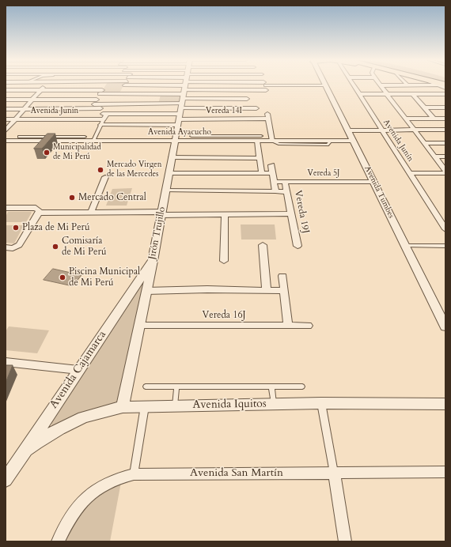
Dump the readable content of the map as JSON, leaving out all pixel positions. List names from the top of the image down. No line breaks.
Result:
{"streets":{"street":["Avenida Junín","Vereda 14I","Avenida Ayacucho","Vereda 5J","Avenida Tumbes","Vereda 19J","Jirón Trujillo","Vereda 16J","Avenida Cajamarca","Avenida Iquitos","Avenida San Martín"]},"crossings":[["Vereda 14I","Avenida Ayacucho"],["Vereda 14I","Jirón Trujillo"],["Avenida Ayacucho","Avenida Tumbes"],["Avenida Ayacucho","Jirón Trujillo"],["Vereda 5J","Avenida Tumbes"],["Vereda 5J","Vereda 19J"],["Jirón Trujillo","Vereda 16J"],["Jirón Trujillo","Avenida Cajamarca"],["Jirón Trujillo","Avenida Iquitos"],["Avenida Cajamarca","Avenida Iquitos"]],"places":["Municipalidad de Mi Perú","Mercado Virgen de las Mercedes","Mercado Central","Plaza de Mi Perú","Comisaría de Mi Perú","Piscina Municipal de Mi Perú"]}
